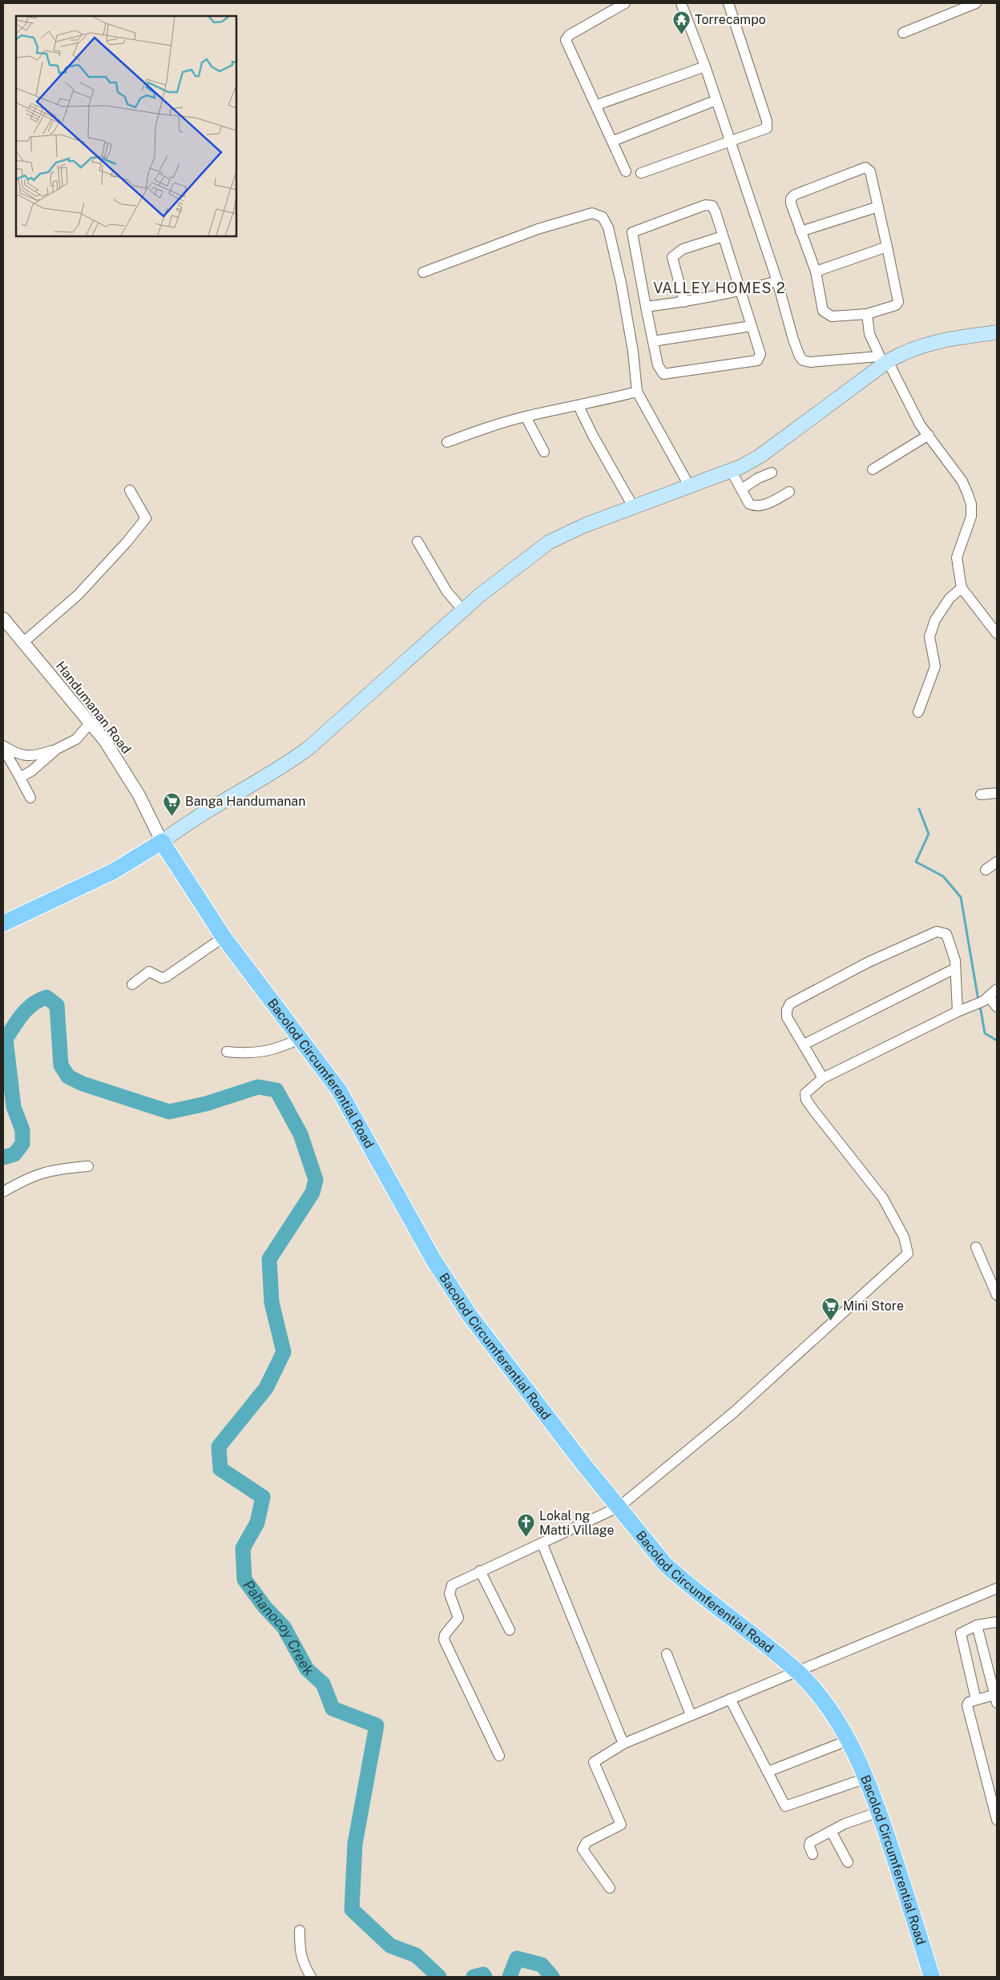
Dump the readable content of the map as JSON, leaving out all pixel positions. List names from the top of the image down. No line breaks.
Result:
{"streets":{"main road":["Bacolod Circumferential Road"],"street":["Handumanan Road"]},"crossings":[["Handumanan Road","Bacolod Circumferential Road"]],"districts":["VALLEY HOMES 2"],"water":["Pahanocoy Creek"],"places":{"temple":["Torrecampo"],"supermarket":["Banga Handumanan","Mini Store"],"church":["Lokal ng Matti Village"]}}
